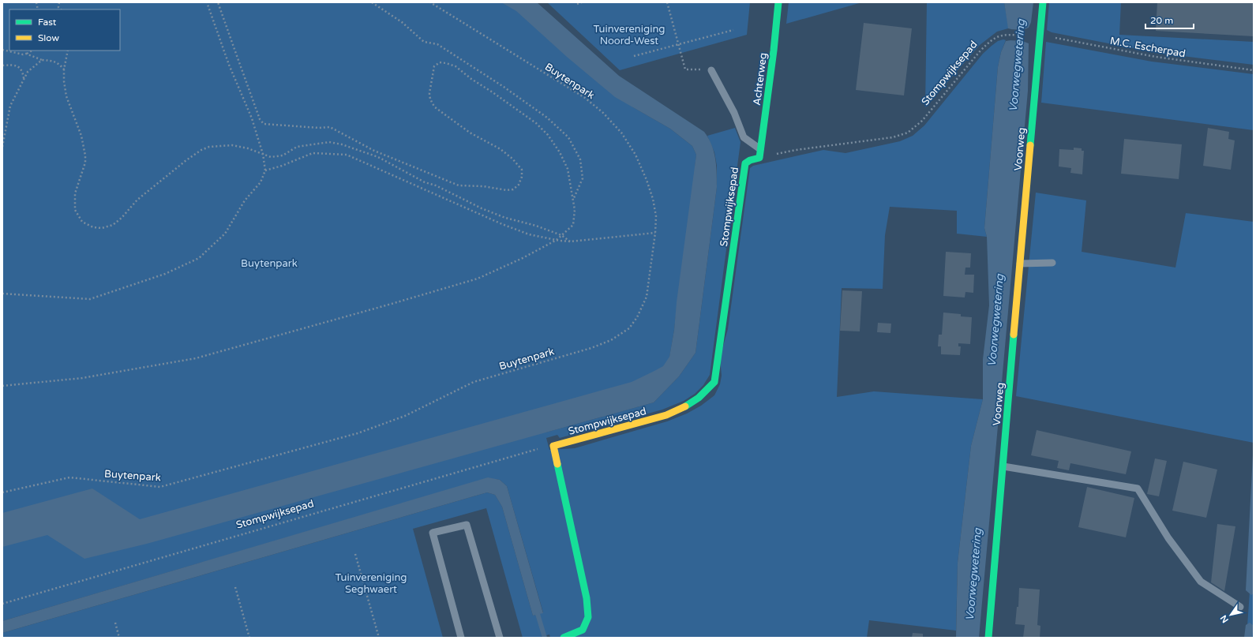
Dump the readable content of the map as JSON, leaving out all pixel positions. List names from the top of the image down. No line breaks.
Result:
{"streets":{"street":["Stompwijksepad","Achterweg","Voorweg"],"path":["M.C. Escherpad","Buytenpark"]},"crossings":[["M.C. Escherpad","Voorweg"],["Stompwijksepad","Achterweg"]],"water":["Voorwegwetering"],"parks":["Tuinvereniging Noord-West","Buytenpark","Tuinvereniging Seghwaert"],"legend":["Fast","Slow"],"scale_bar":"20 m","north":"bottom left"}
